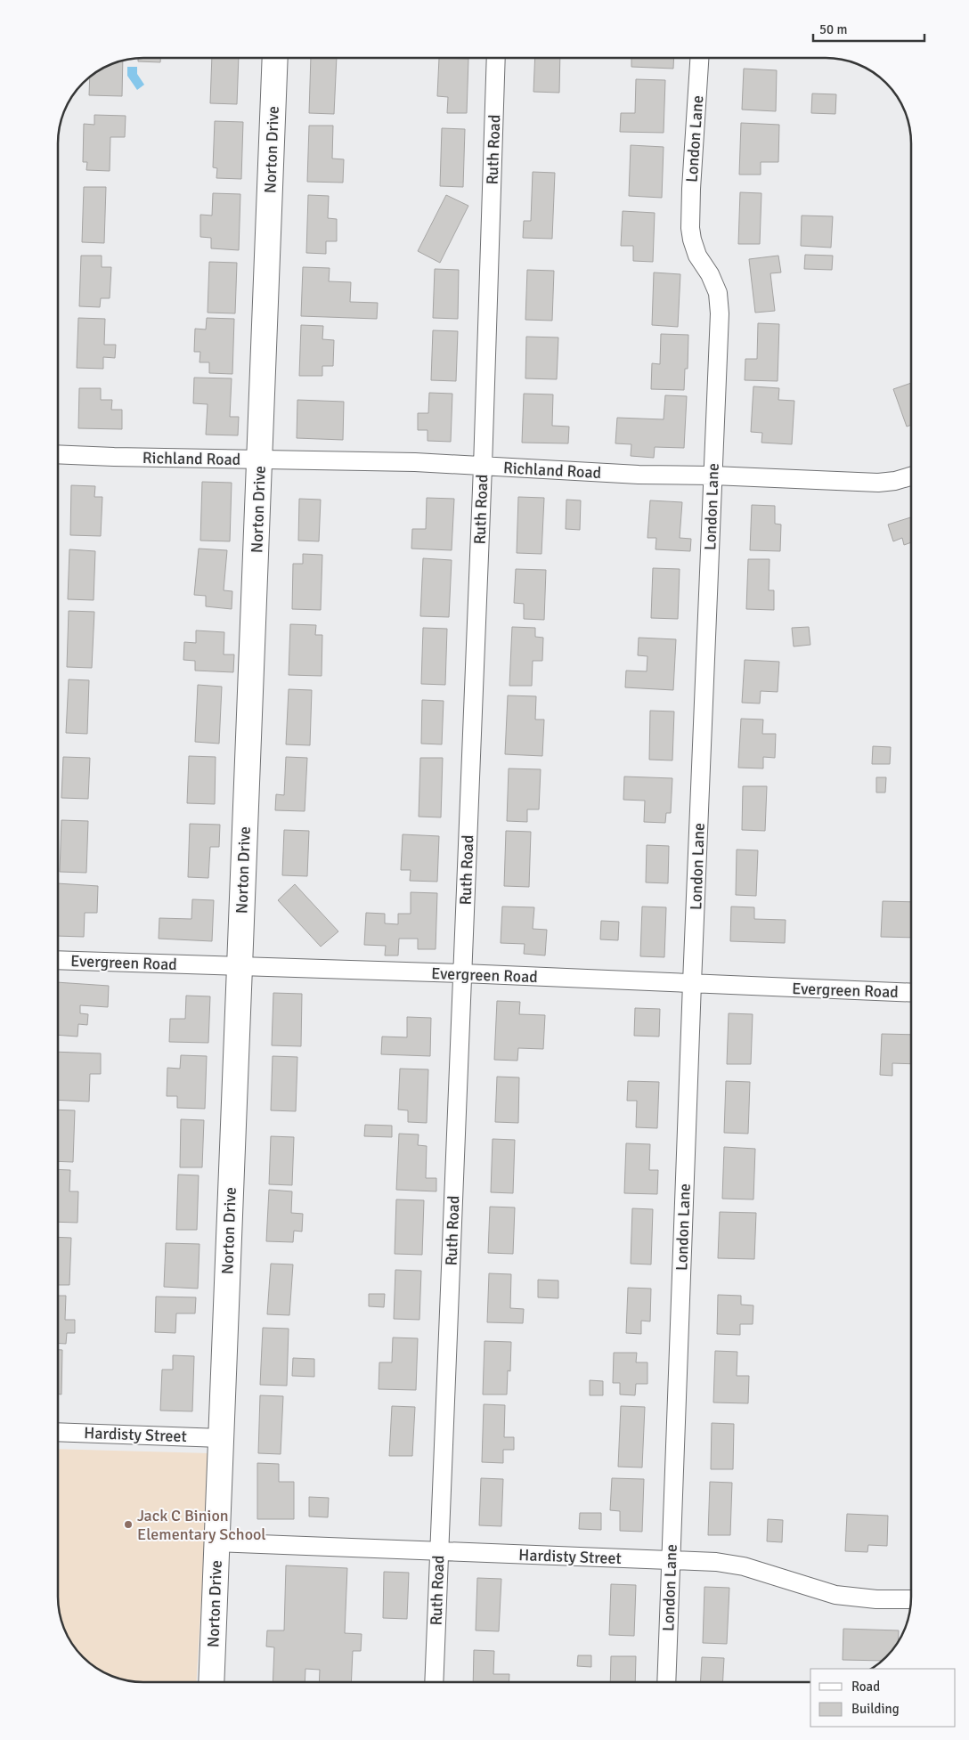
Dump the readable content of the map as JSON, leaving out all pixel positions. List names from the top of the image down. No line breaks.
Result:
{"streets":{"street":["London Lane","Norton Drive","Ruth Road","Richland Road","Evergreen Road","Hardisty Street"]},"crossings":[["London Lane","Richland Road"],["London Lane","Evergreen Road"],["London Lane","Hardisty Street"],["Norton Drive","Richland Road"],["Norton Drive","Evergreen Road"],["Norton Drive","Hardisty Street"],["Ruth Road","Richland Road"],["Ruth Road","Evergreen Road"],["Ruth Road","Hardisty Street"]],"places":["Jack C Binion Elementary School"],"legend":["Road","Building"],"scale_bar":"50 m"}
